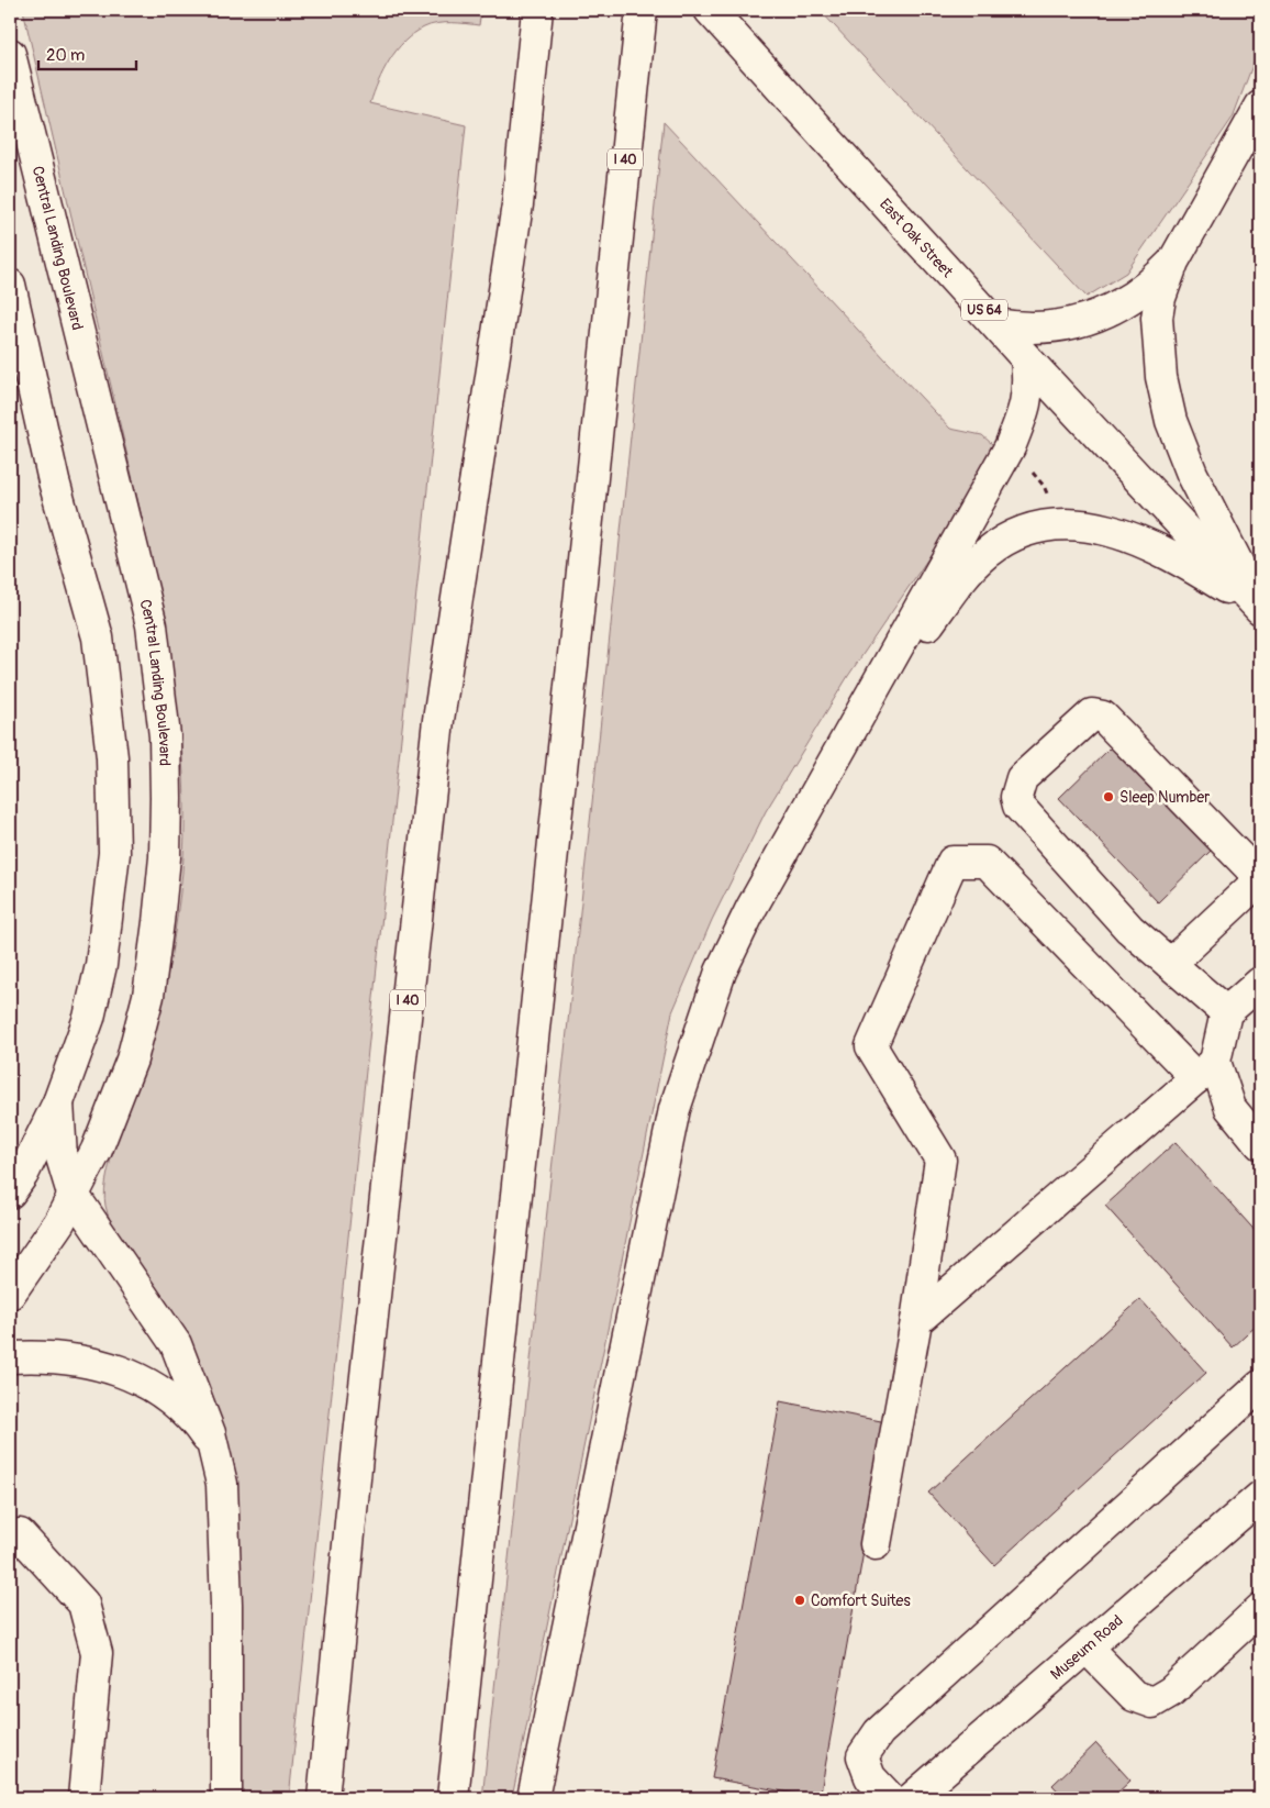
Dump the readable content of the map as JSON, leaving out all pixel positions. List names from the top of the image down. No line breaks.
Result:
{"streets":{"main road":["I 40","East Oak Street","Central Landing Boulevard","US 64","Museum Road"]},"places":["Sleep Number","Comfort Suites"],"scale_bar":"20 m"}
